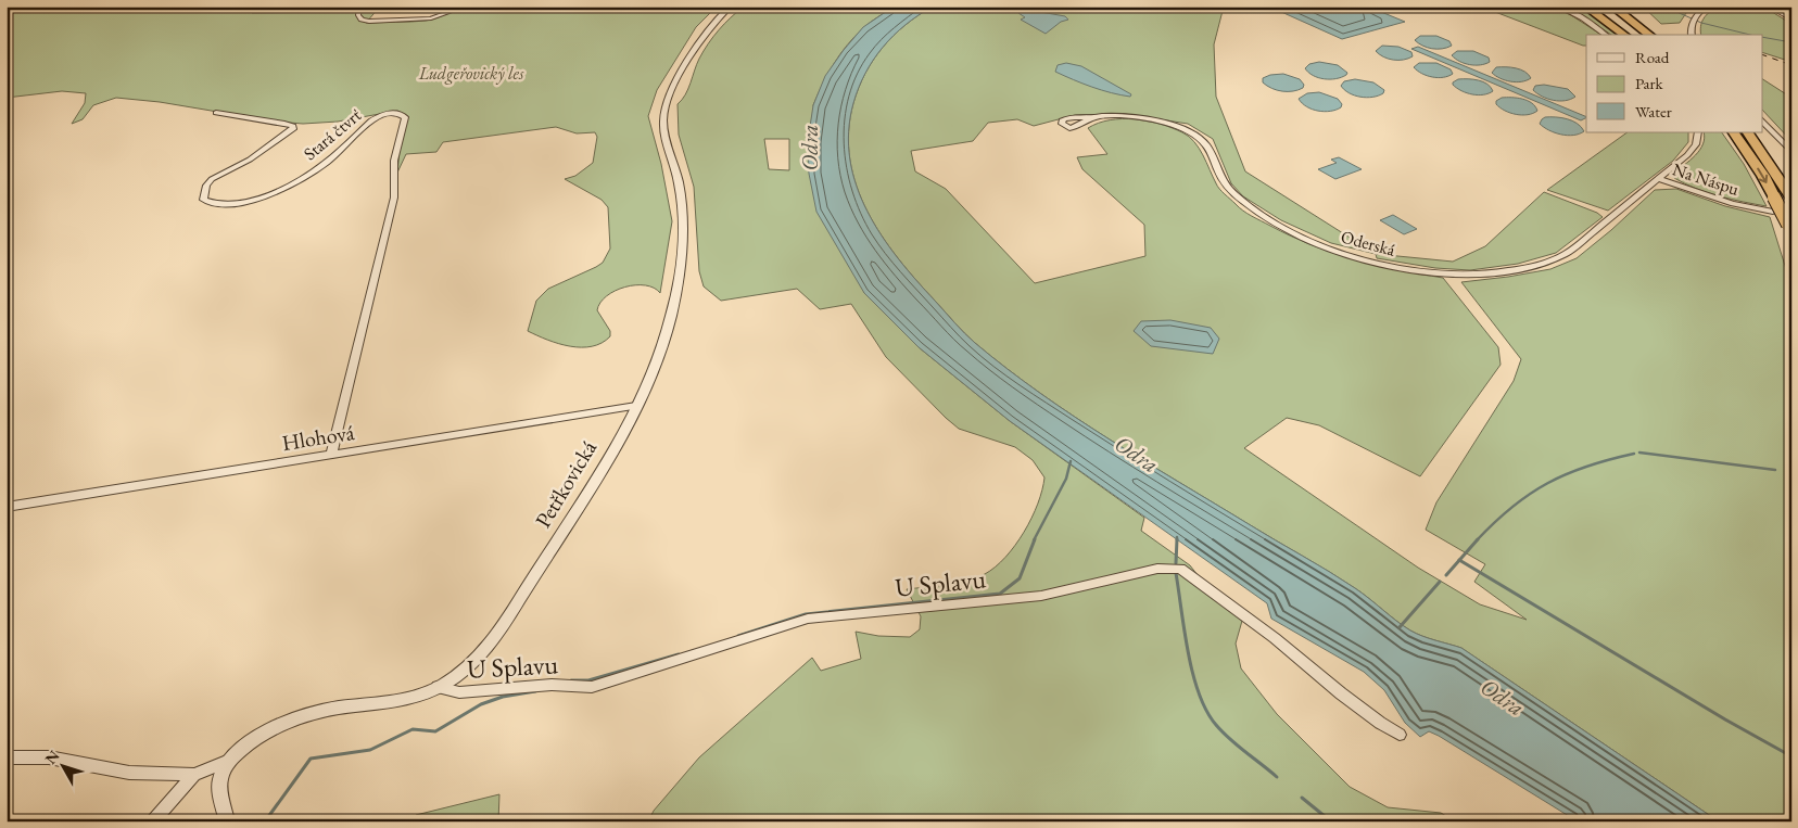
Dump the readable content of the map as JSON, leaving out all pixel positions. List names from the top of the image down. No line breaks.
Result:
{"streets":{"street":["Stará čtvrť","Na Náspu","Oderská","Hlohová","Petřkovická","U Splavu"]},"crossings":[["Stará čtvrť","Hlohová"],["Na Náspu","Oderská"],["Hlohová","Petřkovická"],["Petřkovická","U Splavu"]],"water":["Odra"],"parks":["Ludgeřovický les"],"legend":["Road","Park","Water"],"north":"top left"}
